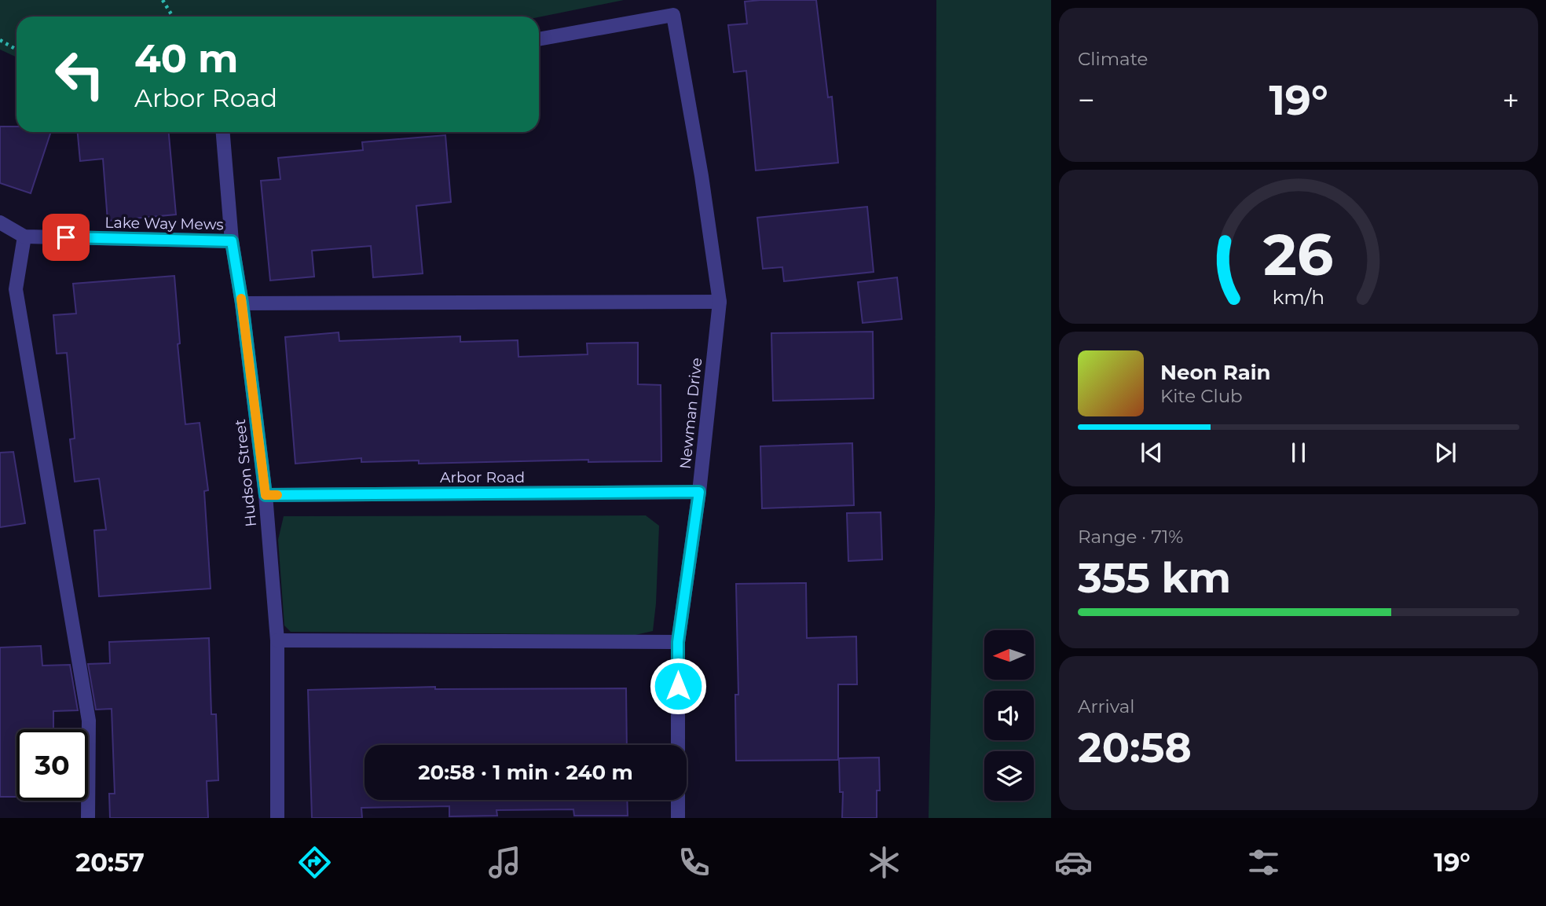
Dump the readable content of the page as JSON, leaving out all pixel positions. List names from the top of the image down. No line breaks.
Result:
{"streets":{"street":["Lake Way Mews","Newman Drive","Hudson Street","Arbor Road"]},"crossings":[["Lake Way Mews","Hudson Street"],["Newman Drive","Arbor Road"],["Hudson Street","Arbor Road"]],"north":"left","page":{"tile":["Climate",["Range · 71%","355 km"],["Arrival","20:58"]],"turn":["40 m","Arbor Road"],"heat":["−","19°","+"],"song":["Neon Rain","Kite Club"],"limit":"30","trip":"20:58 · 1 min · 240 m","tabs":["20:57","19°"],"gauge":["26","km/h"]}}
